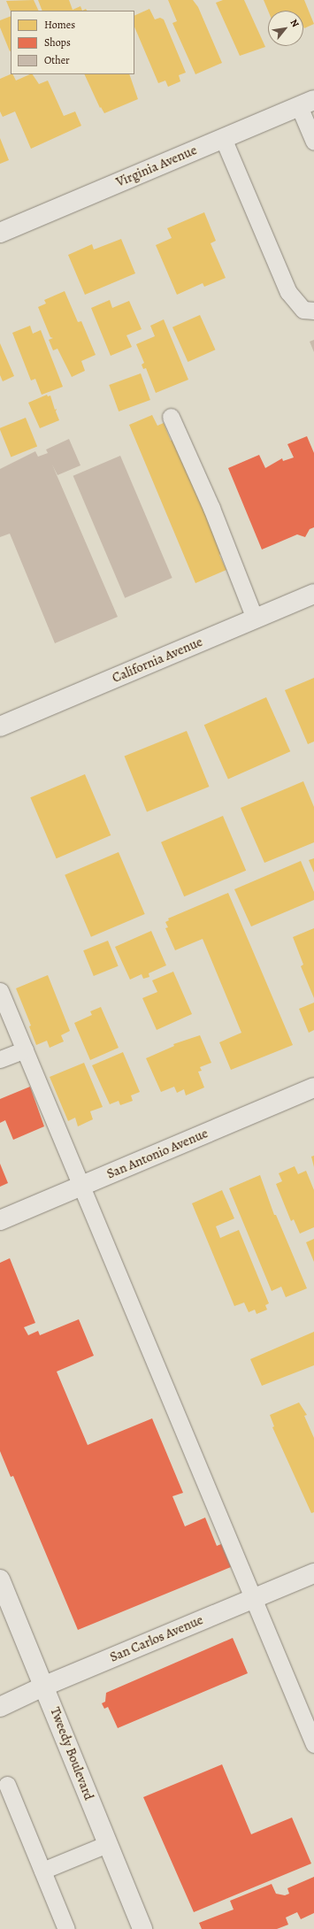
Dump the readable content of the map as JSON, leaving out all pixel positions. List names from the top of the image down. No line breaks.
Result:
{"streets":{"street":["Virginia Avenue","California Avenue","San Antonio Avenue","San Carlos Avenue","Tweedy Boulevard"]},"crossings":[["San Carlos Avenue","Tweedy Boulevard"]],"legend":["Homes","Shops","Other"],"north":"top right"}
